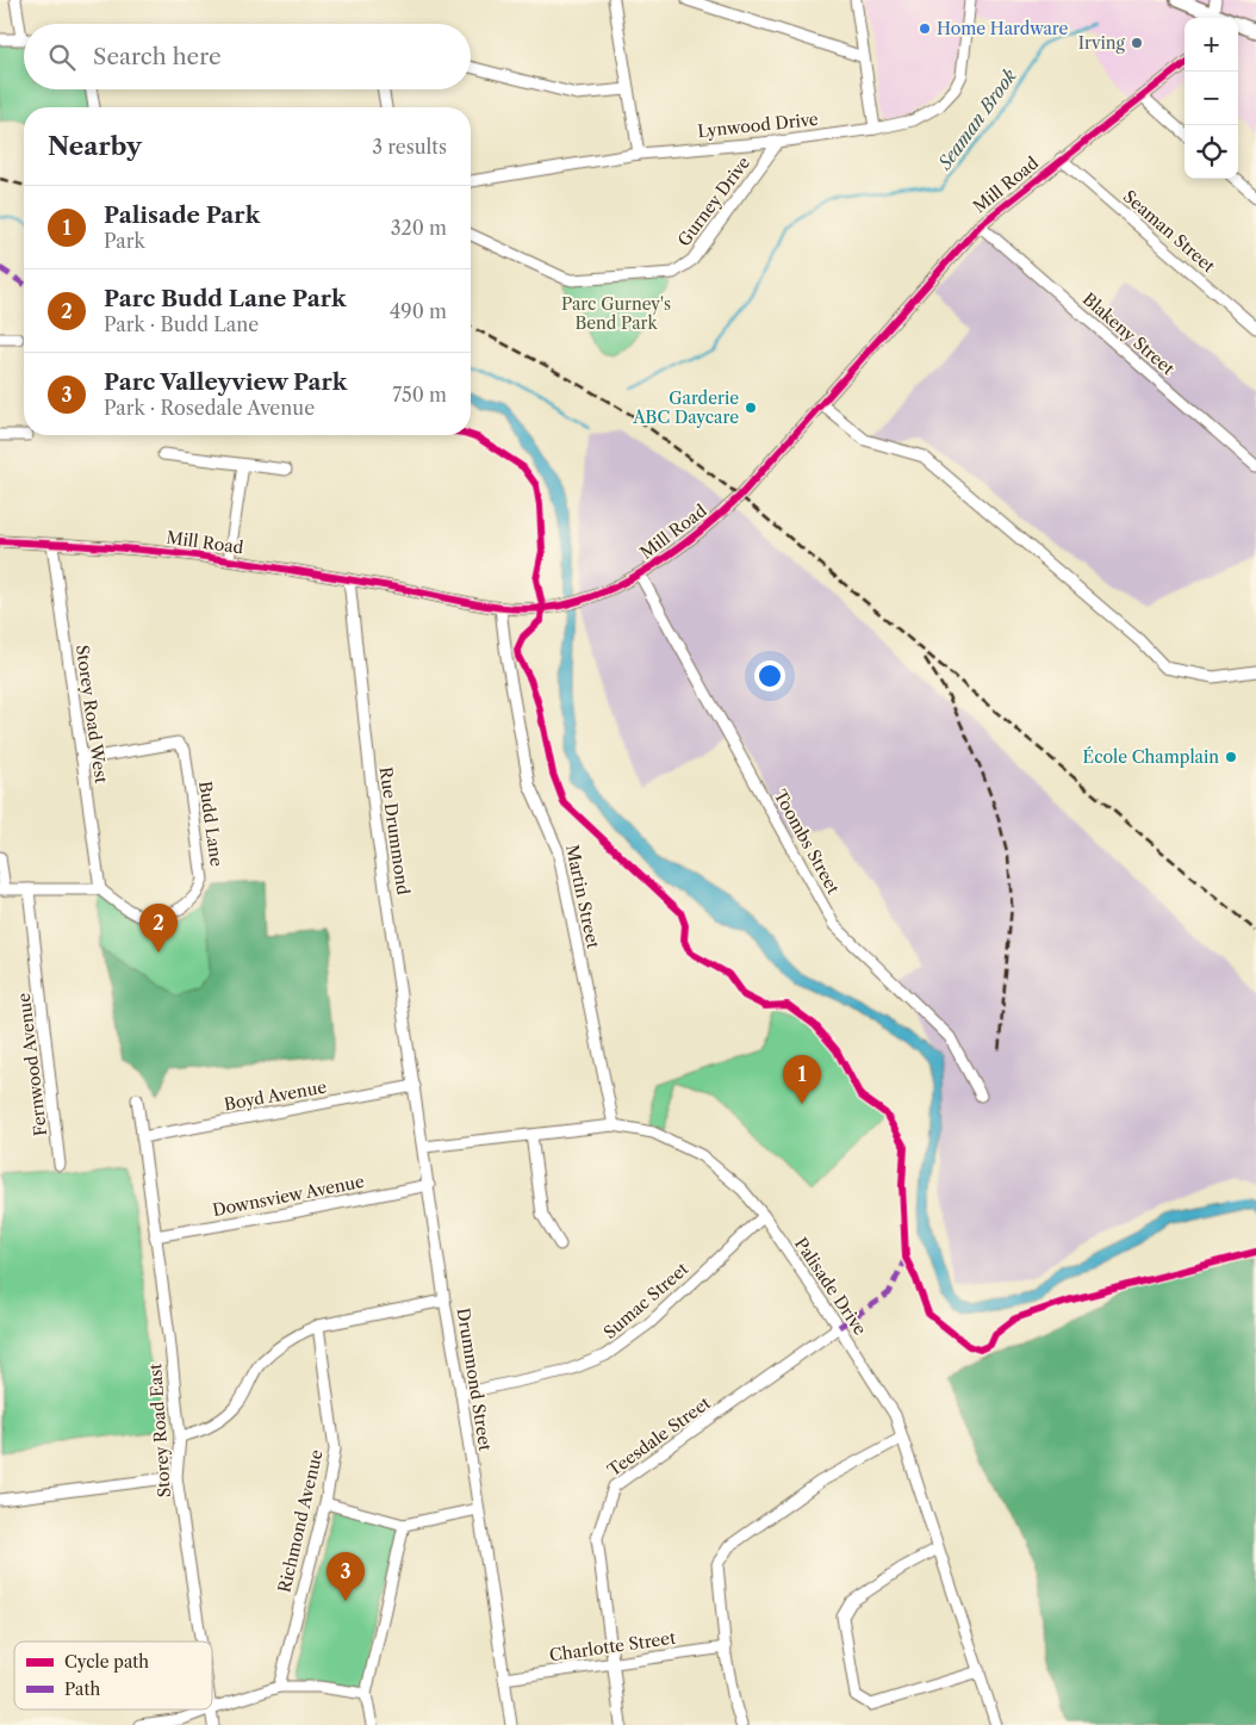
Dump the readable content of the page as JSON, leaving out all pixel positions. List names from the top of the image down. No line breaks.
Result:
{"streets":{"street":["Lynwood Drive","Mill Road","Gurney Drive","Seaman Street","Blakeny Street","Storey Road West","Budd Lane","Rue Drummond","Toombs Street","Martin Street","Fernwood Avenue","Boyd Avenue","Downsview Avenue","Palisade Drive","Sumac Street","Drummond Street","Storey Road East","Teesdale Street","Richmond Avenue","Charlotte Street"]},"crossings":[["Lynwood Drive","Gurney Drive"],["Mill Road","Seaman Street"],["Mill Road","Blakeny Street"],["Mill Road","Storey Road West"],["Mill Road","Rue Drummond"],["Mill Road","Toombs Street"],["Mill Road","Martin Street"],["Storey Road West","Budd Lane"],["Rue Drummond","Boyd Avenue"],["Rue Drummond","Drummond Street"],["Martin Street","Palisade Drive"],["Boyd Avenue","Drummond Street"],["Boyd Avenue","Storey Road East"],["Downsview Avenue","Drummond Street"],["Downsview Avenue","Storey Road East"],["Palisade Drive","Sumac Street"],["Palisade Drive","Drummond Street"],["Palisade Drive","Teesdale Street"],["Sumac Street","Drummond Street"],["Drummond Street","Charlotte Street"],["Teesdale Street","Charlotte Street"]],"water":["Seaman Brook"],"parks":["Parc Gurney's Bend Park"],"places":["Home Hardware","Irving","Garderie ABC Daycare","École Champlain"],"legend":["Cycle path","Path"],"page":{"map_buttons":["+","−"],"search":"Search here","heading":["Nearby","3 results"],"list":[{"mark":"1","name":"Palisade Park","note":"Park","value":"320 m"},{"mark":"2","name":"Parc Budd Lane Park","note":"Park · Budd Lane","value":"490 m"},{"mark":"3","name":"Parc Valleyview Park","note":"Park · Rosedale Avenue","value":"750 m"}],"pins":["2","1","3"]}}
